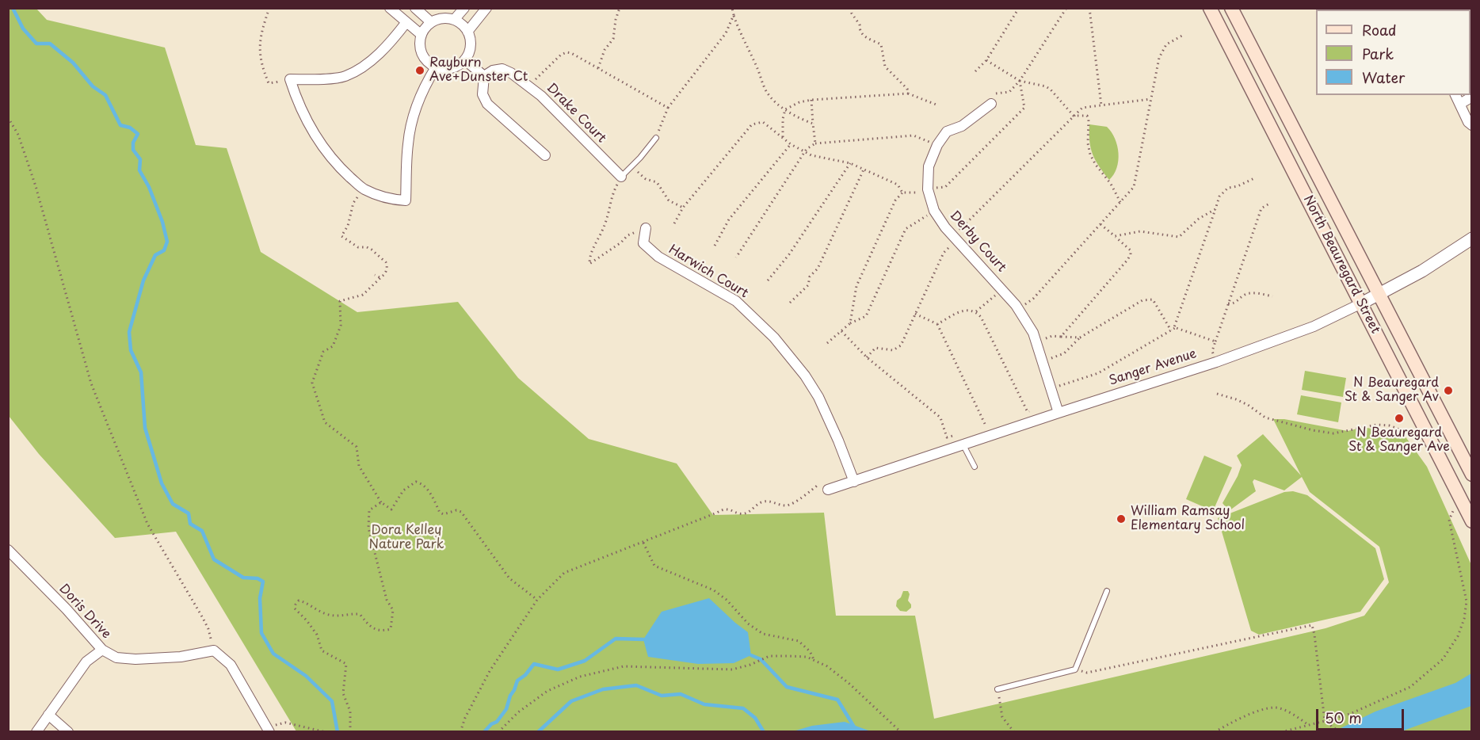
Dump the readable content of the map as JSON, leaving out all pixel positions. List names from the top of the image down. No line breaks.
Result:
{"streets":{"main road":["North Beauregard Street"],"street":["Drake Court","Derby Court","Harwich Court","Sanger Avenue","Doris Drive"]},"crossings":[["Derby Court","Sanger Avenue"],["North Beauregard Street","Sanger Avenue"],["Harwich Court","Sanger Avenue"]],"parks":["Dora Kelley Nature Park"],"places":["Rayburn Ave+Dunster Ct","N Beauregard St & Sanger Av","N Beauregard St & Sanger Ave","William Ramsay Elementary School"],"legend":["Road","Park","Water"],"scale_bar":"50 m"}
